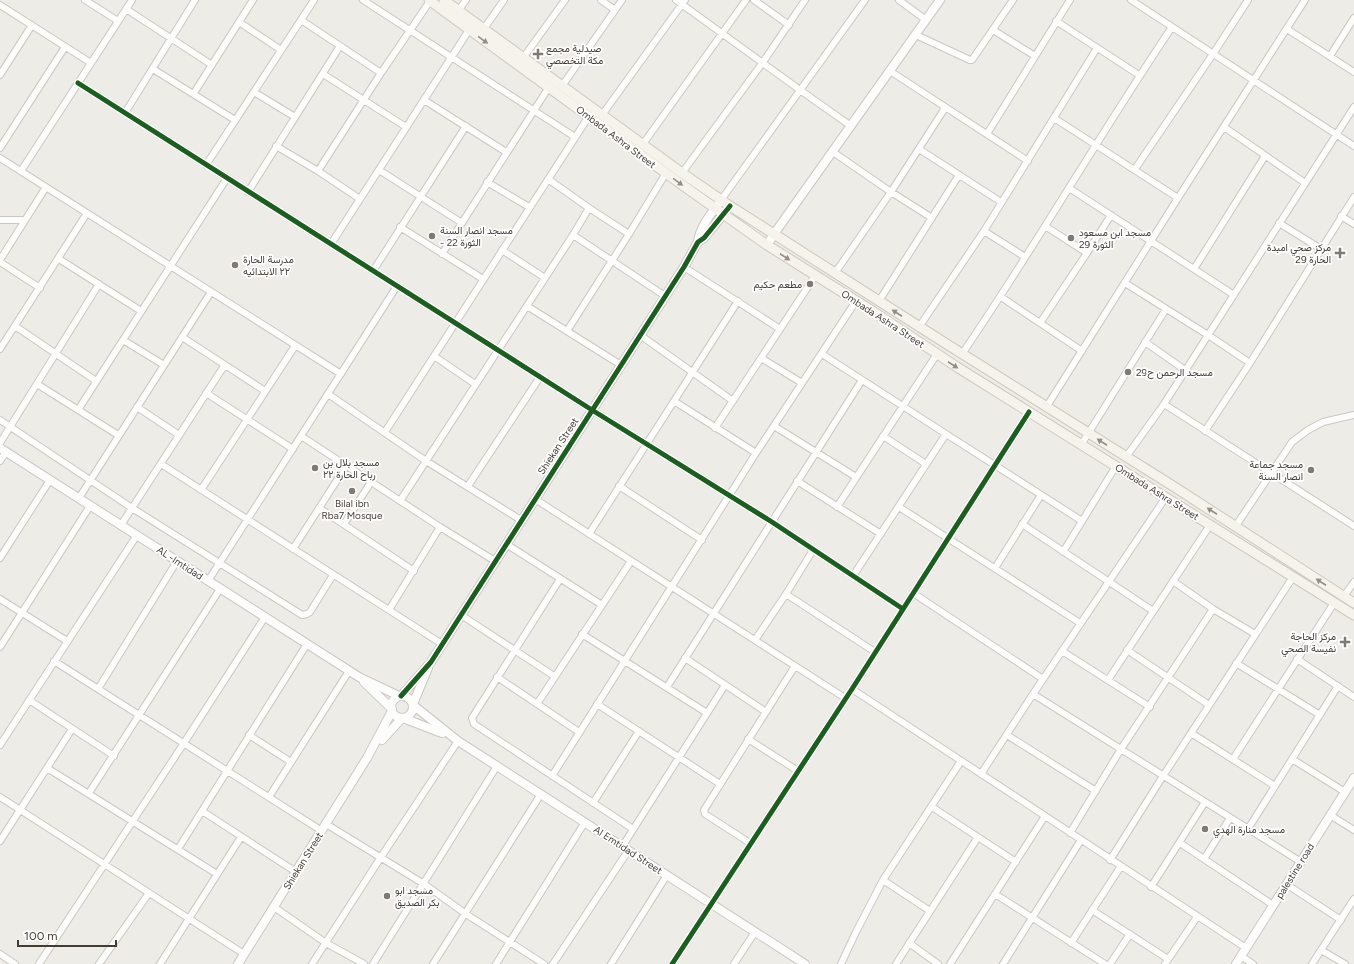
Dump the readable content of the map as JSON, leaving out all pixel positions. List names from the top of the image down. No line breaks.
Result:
{"streets":{"main road":["Ombada Ashra Street"],"street":["Shiekan Street","AL -Imtidad","Al Emtidad Street","palestine road"]},"crossings":[["Ombada Ashra Street","Shiekan Street"]],"places":{"health":["صيدلية مجمع مكة التخصصي","مركز صحي امبدة الحارة 29","مركز الحاجة نفيسة الصحي"],"other":["مسجد انصار السنة - الثورة 22","مسجد ابن مسعود الثورة 29","مدرسة الحارة ٢٢ الابتدائيه","مطعم حكيم","مسجد الرحمن ح29","مسجد بلال بن رباح الحارة ٢٢","مسجد جماعة انصار السنة","Bilal ibn Rba7 Mosque","مسجد منارة الهدي","مسجد ابو بكر الصديق"]},"scale_bar":"100 m"}
